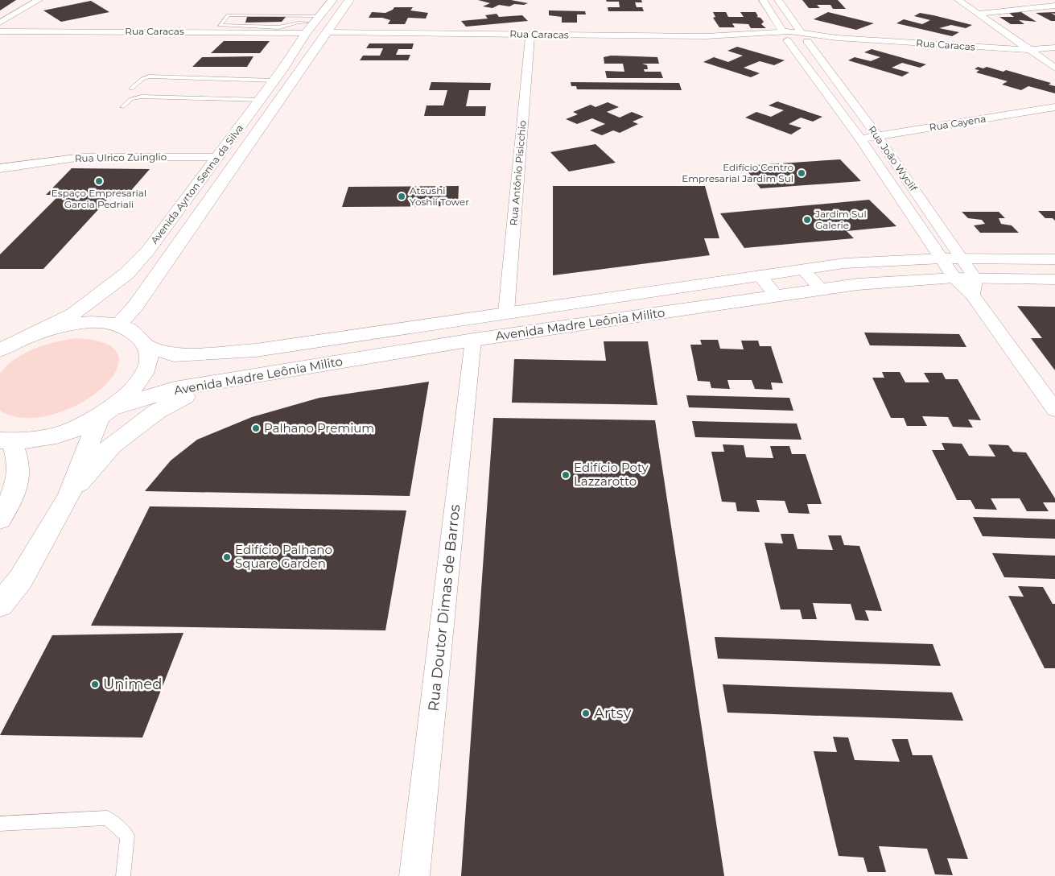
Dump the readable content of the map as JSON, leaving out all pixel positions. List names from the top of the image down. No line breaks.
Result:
{"streets":{"main road":["Avenida Ayrton Senna da Silva","Avenida Madre Leônia Milito"],"street":["Rua Caracas","Rua Cayena","Rua Ulrico Zuinglio","Rua João Wyclif","Rua Antônio Pisicchio","Rua Doutor Dimas de Barros"]},"crossings":[["Rua Caracas","Rua João Wyclif"],["Rua Caracas","Rua Antônio Pisicchio"],["Rua Caracas","Avenida Ayrton Senna da Silva"],["Rua Cayena","Rua João Wyclif"],["Rua Ulrico Zuinglio","Avenida Ayrton Senna da Silva"],["Rua João Wyclif","Avenida Madre Leônia Milito"],["Rua Antônio Pisicchio","Avenida Madre Leônia Milito"],["Avenida Madre Leônia Milito","Rua Doutor Dimas de Barros"]],"places":["Edifício Centro Empresarial Jardim Sul","Espaço Empresarial Garcia Pedriali","Atsushi Yoshii Tower","Jardim Sul Galerie","Palhano Premium","Edifício Poty Lazzarotto","Edifício Palhano Square Garden","Unimed","Artsy"]}
